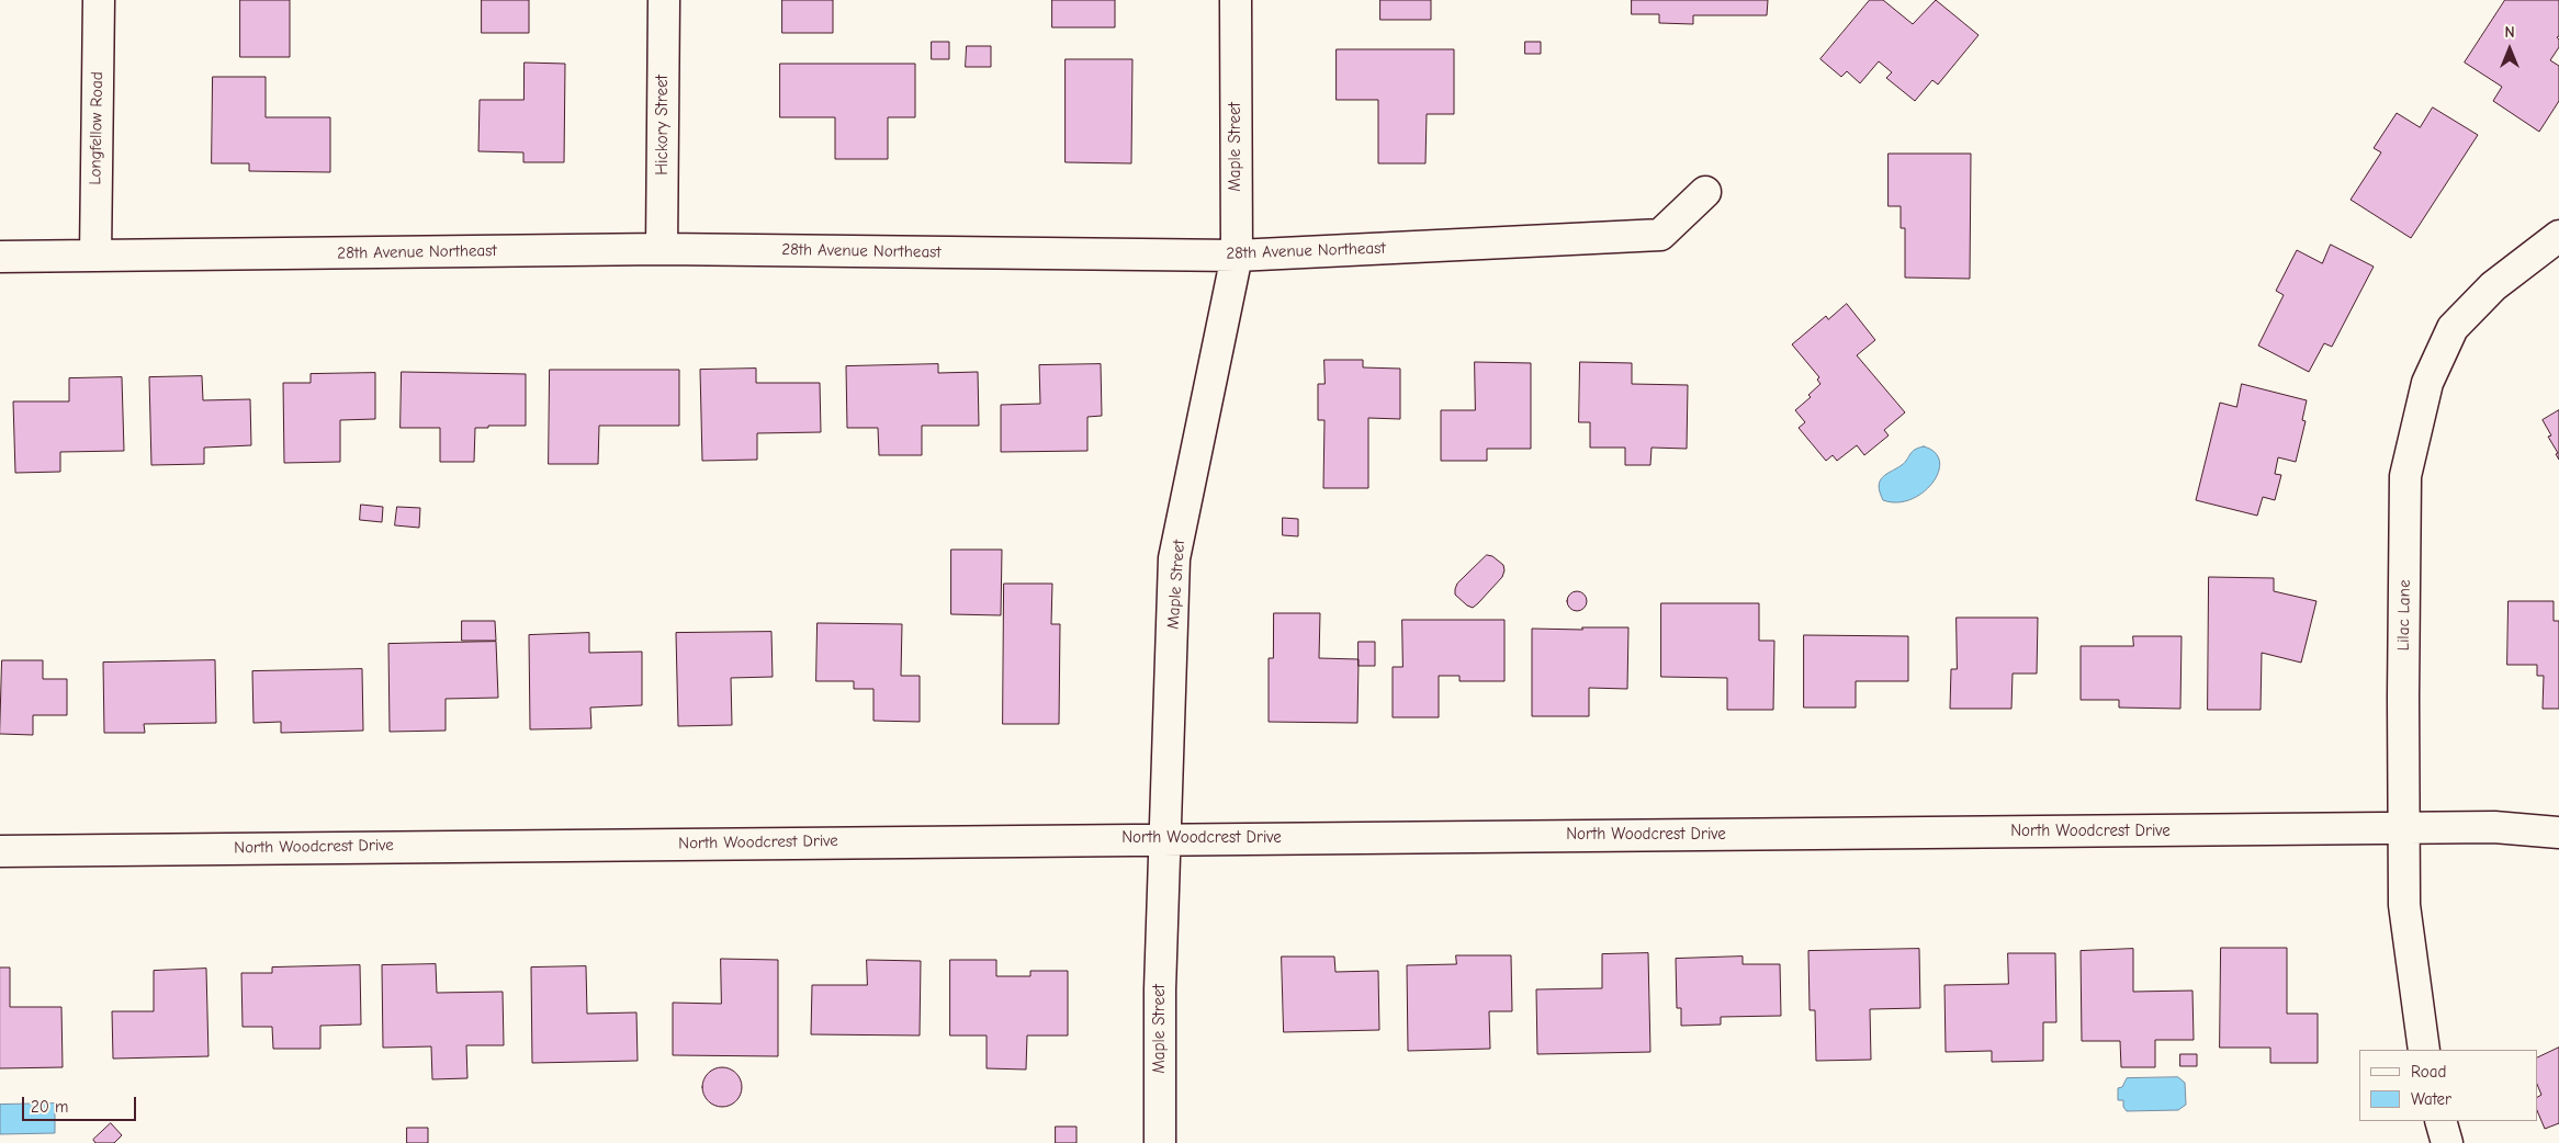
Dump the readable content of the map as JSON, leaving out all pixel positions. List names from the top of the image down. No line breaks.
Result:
{"streets":{"street":["Hickory Street","Longfellow Road","Maple Street","28th Avenue Northeast","Lilac Lane","North Woodcrest Drive"]},"crossings":[["Hickory Street","28th Avenue Northeast"],["Longfellow Road","28th Avenue Northeast"],["Maple Street","28th Avenue Northeast"],["Maple Street","North Woodcrest Drive"],["Lilac Lane","North Woodcrest Drive"]],"legend":["Road","Water"],"scale_bar":"20 m","north":"top"}
